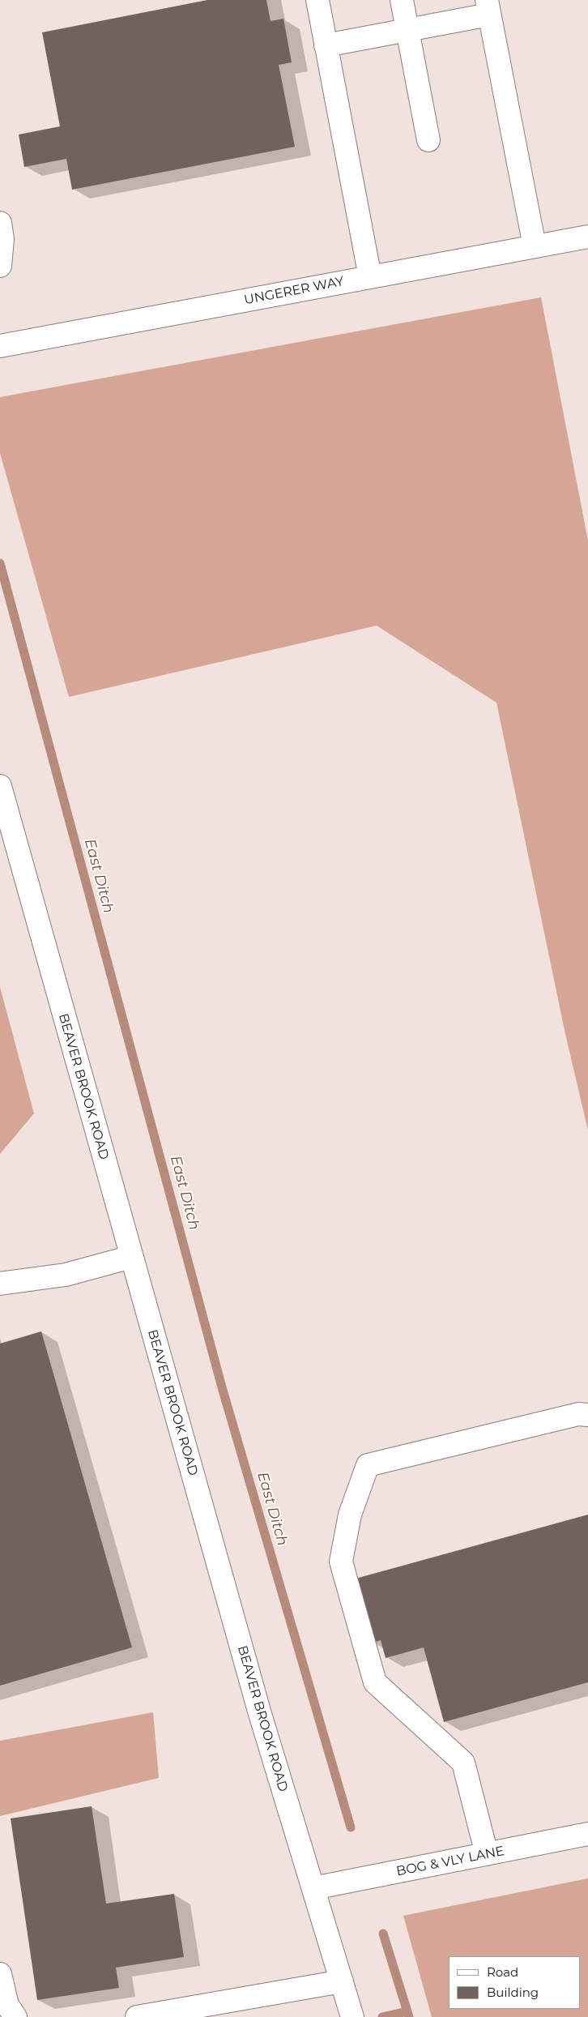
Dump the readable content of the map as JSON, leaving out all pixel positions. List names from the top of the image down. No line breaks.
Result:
{"streets":{"street":["UNGERER WAY","BEAVER BROOK ROAD","BOG & VLY LANE"]},"crossings":[["BEAVER BROOK ROAD","BOG & VLY LANE"]],"water":["East Ditch"],"legend":["Road","Building"]}
